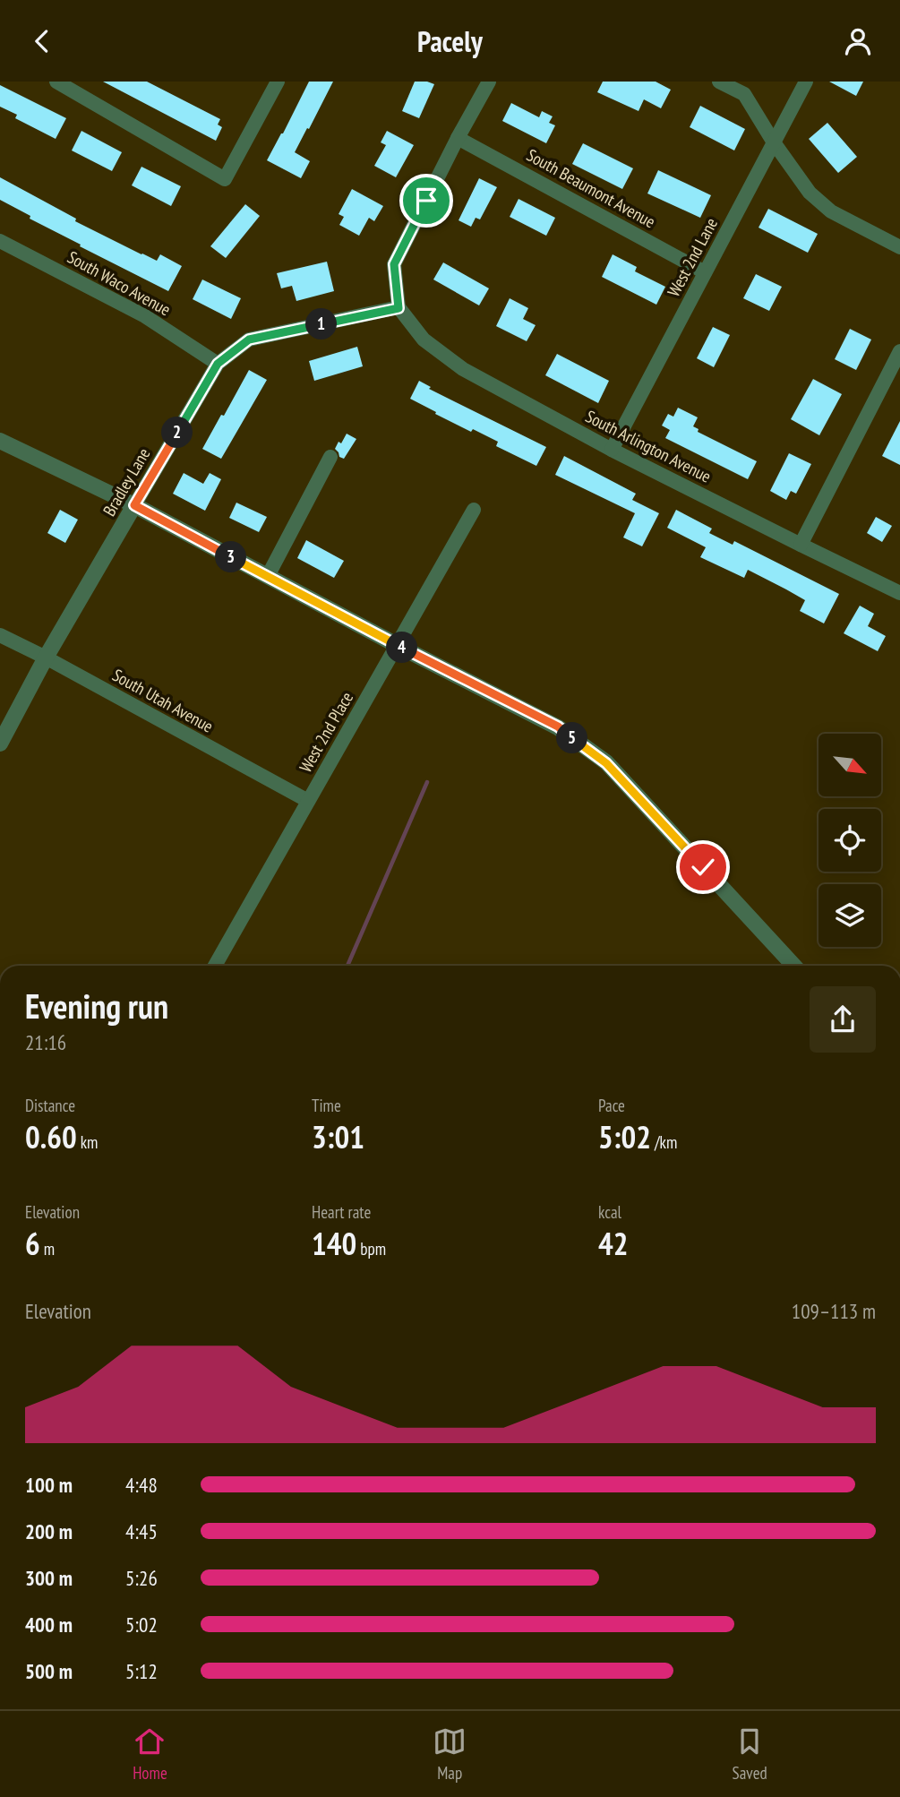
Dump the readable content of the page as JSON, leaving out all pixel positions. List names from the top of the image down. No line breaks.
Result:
{"streets":{"street":["South Beaumont Avenue","West 2nd Lane","South Waco Avenue","South Arlington Avenue","Bradley Lane","South Utah Avenue","West 2nd Place"]},"crossings":[["South Beaumont Avenue","West 2nd Lane"],["West 2nd Lane","South Arlington Avenue"],["South Waco Avenue","Bradley Lane"],["South Arlington Avenue","Bradley Lane"],["Bradley Lane","South Utah Avenue"],["South Utah Avenue","West 2nd Place"]],"north":"bottom right","page":{"header":"Pacely","pins":["1","2","3","4","5"],"heading":["Evening run","21:16"],"stats":[["Distance","0.60 km"],["Time","3:01"],["Pace","5:02 /km"],["Elevation","6 m"],["Heart rate","140 bpm"],["kcal","42"]],"chart":["Elevation","109–113 m"],"list":[{"name":"100 m","note":"4:48"},{"name":"200 m","note":"4:45"},{"name":"300 m","note":"5:26"},{"name":"400 m","note":"5:02"},{"name":"500 m","note":"5:12"}],"tabs":["Home","Map","Saved"]}}
